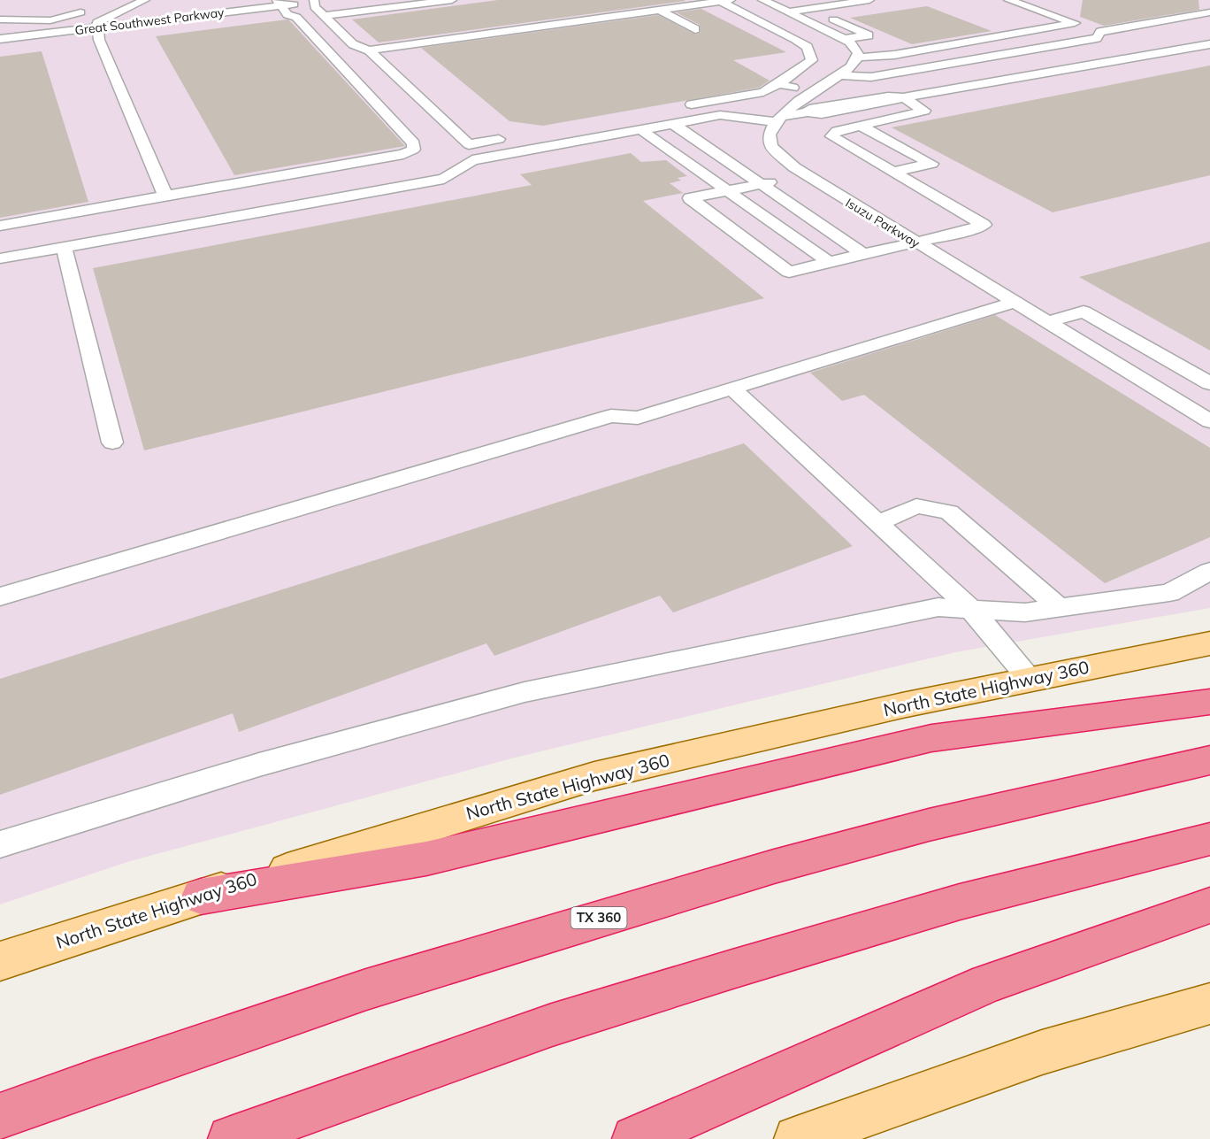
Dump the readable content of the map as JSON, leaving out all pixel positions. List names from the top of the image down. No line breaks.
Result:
{"streets":{"highway":["TX 360"],"main road":["North State Highway 360"],"street":["Great Southwest Parkway","Isuzu Parkway"]}}
